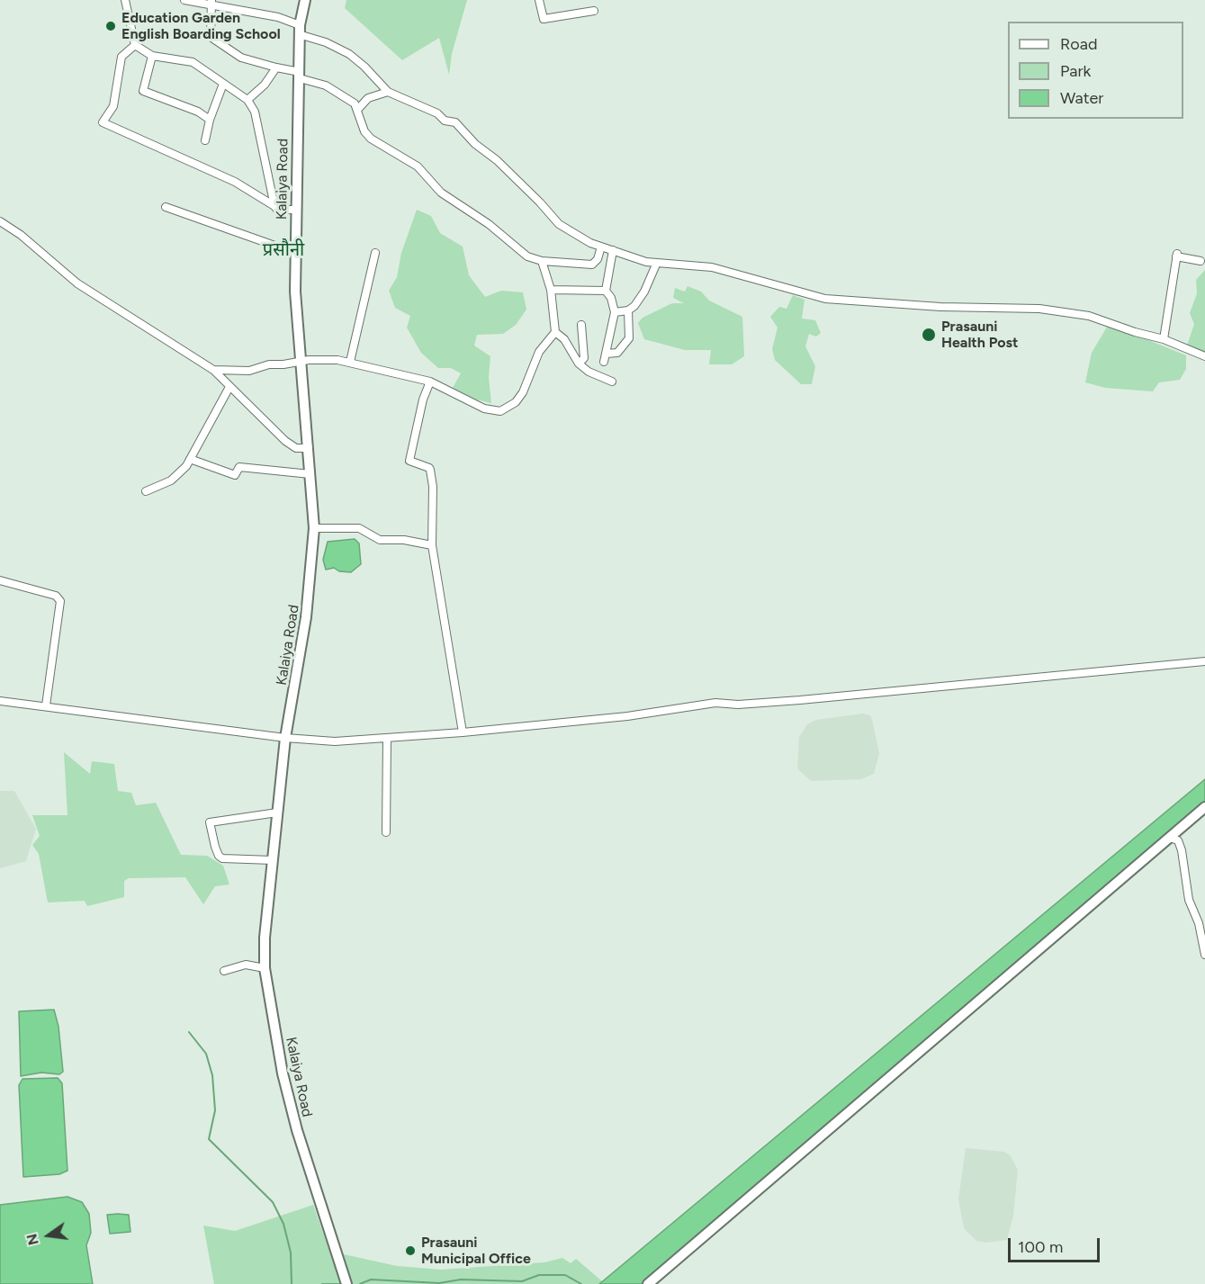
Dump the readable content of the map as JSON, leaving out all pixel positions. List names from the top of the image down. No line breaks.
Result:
{"streets":{"main road":["Kalaiya Road"]},"districts":["प्रसौनी"],"places":["Education Garden English Boarding School","Prasauni Health Post","Prasauni Municipal Office"],"legend":["Road","Park","Water"],"scale_bar":"100 m","north":"left"}
